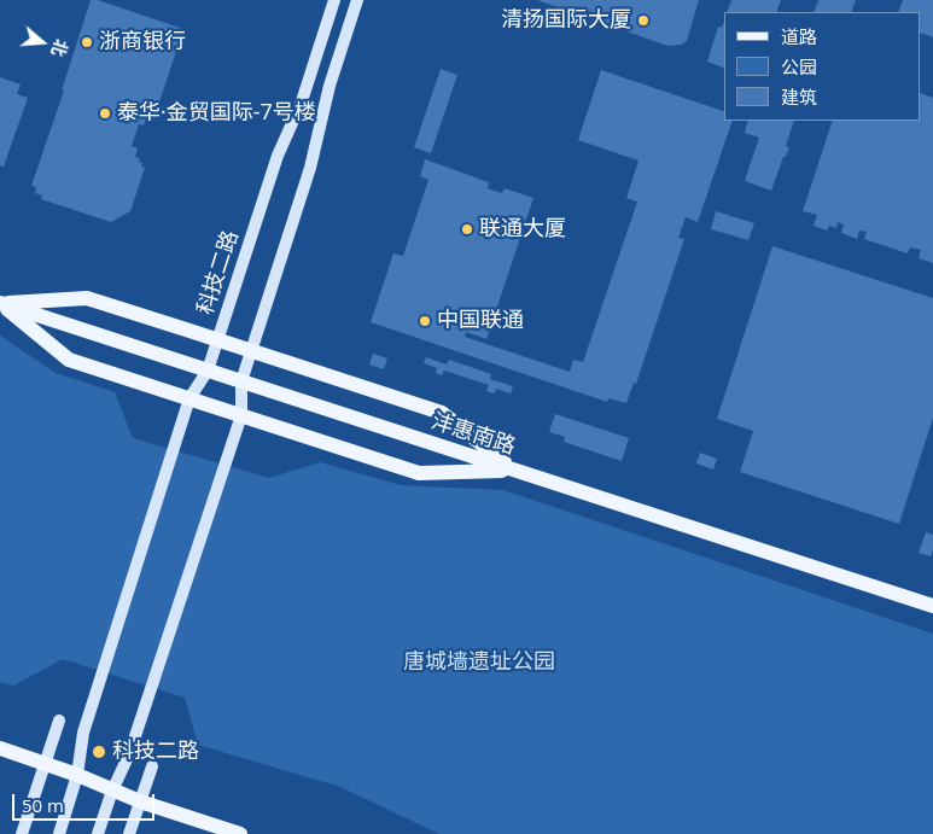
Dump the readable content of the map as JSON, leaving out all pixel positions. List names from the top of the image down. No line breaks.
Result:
{"streets":{"main road":["科技二路","沣惠南路"]},"crossings":[["科技二路","沣惠南路"]],"parks":["唐城墙遗址公园"],"places":["清扬国际大厦","浙商银行","泰华·金贸国际-7号楼","联通大厦","中国联通","科技二路"],"legend":["道路","公园","建筑"],"scale_bar":"50 m","north":"right"}
